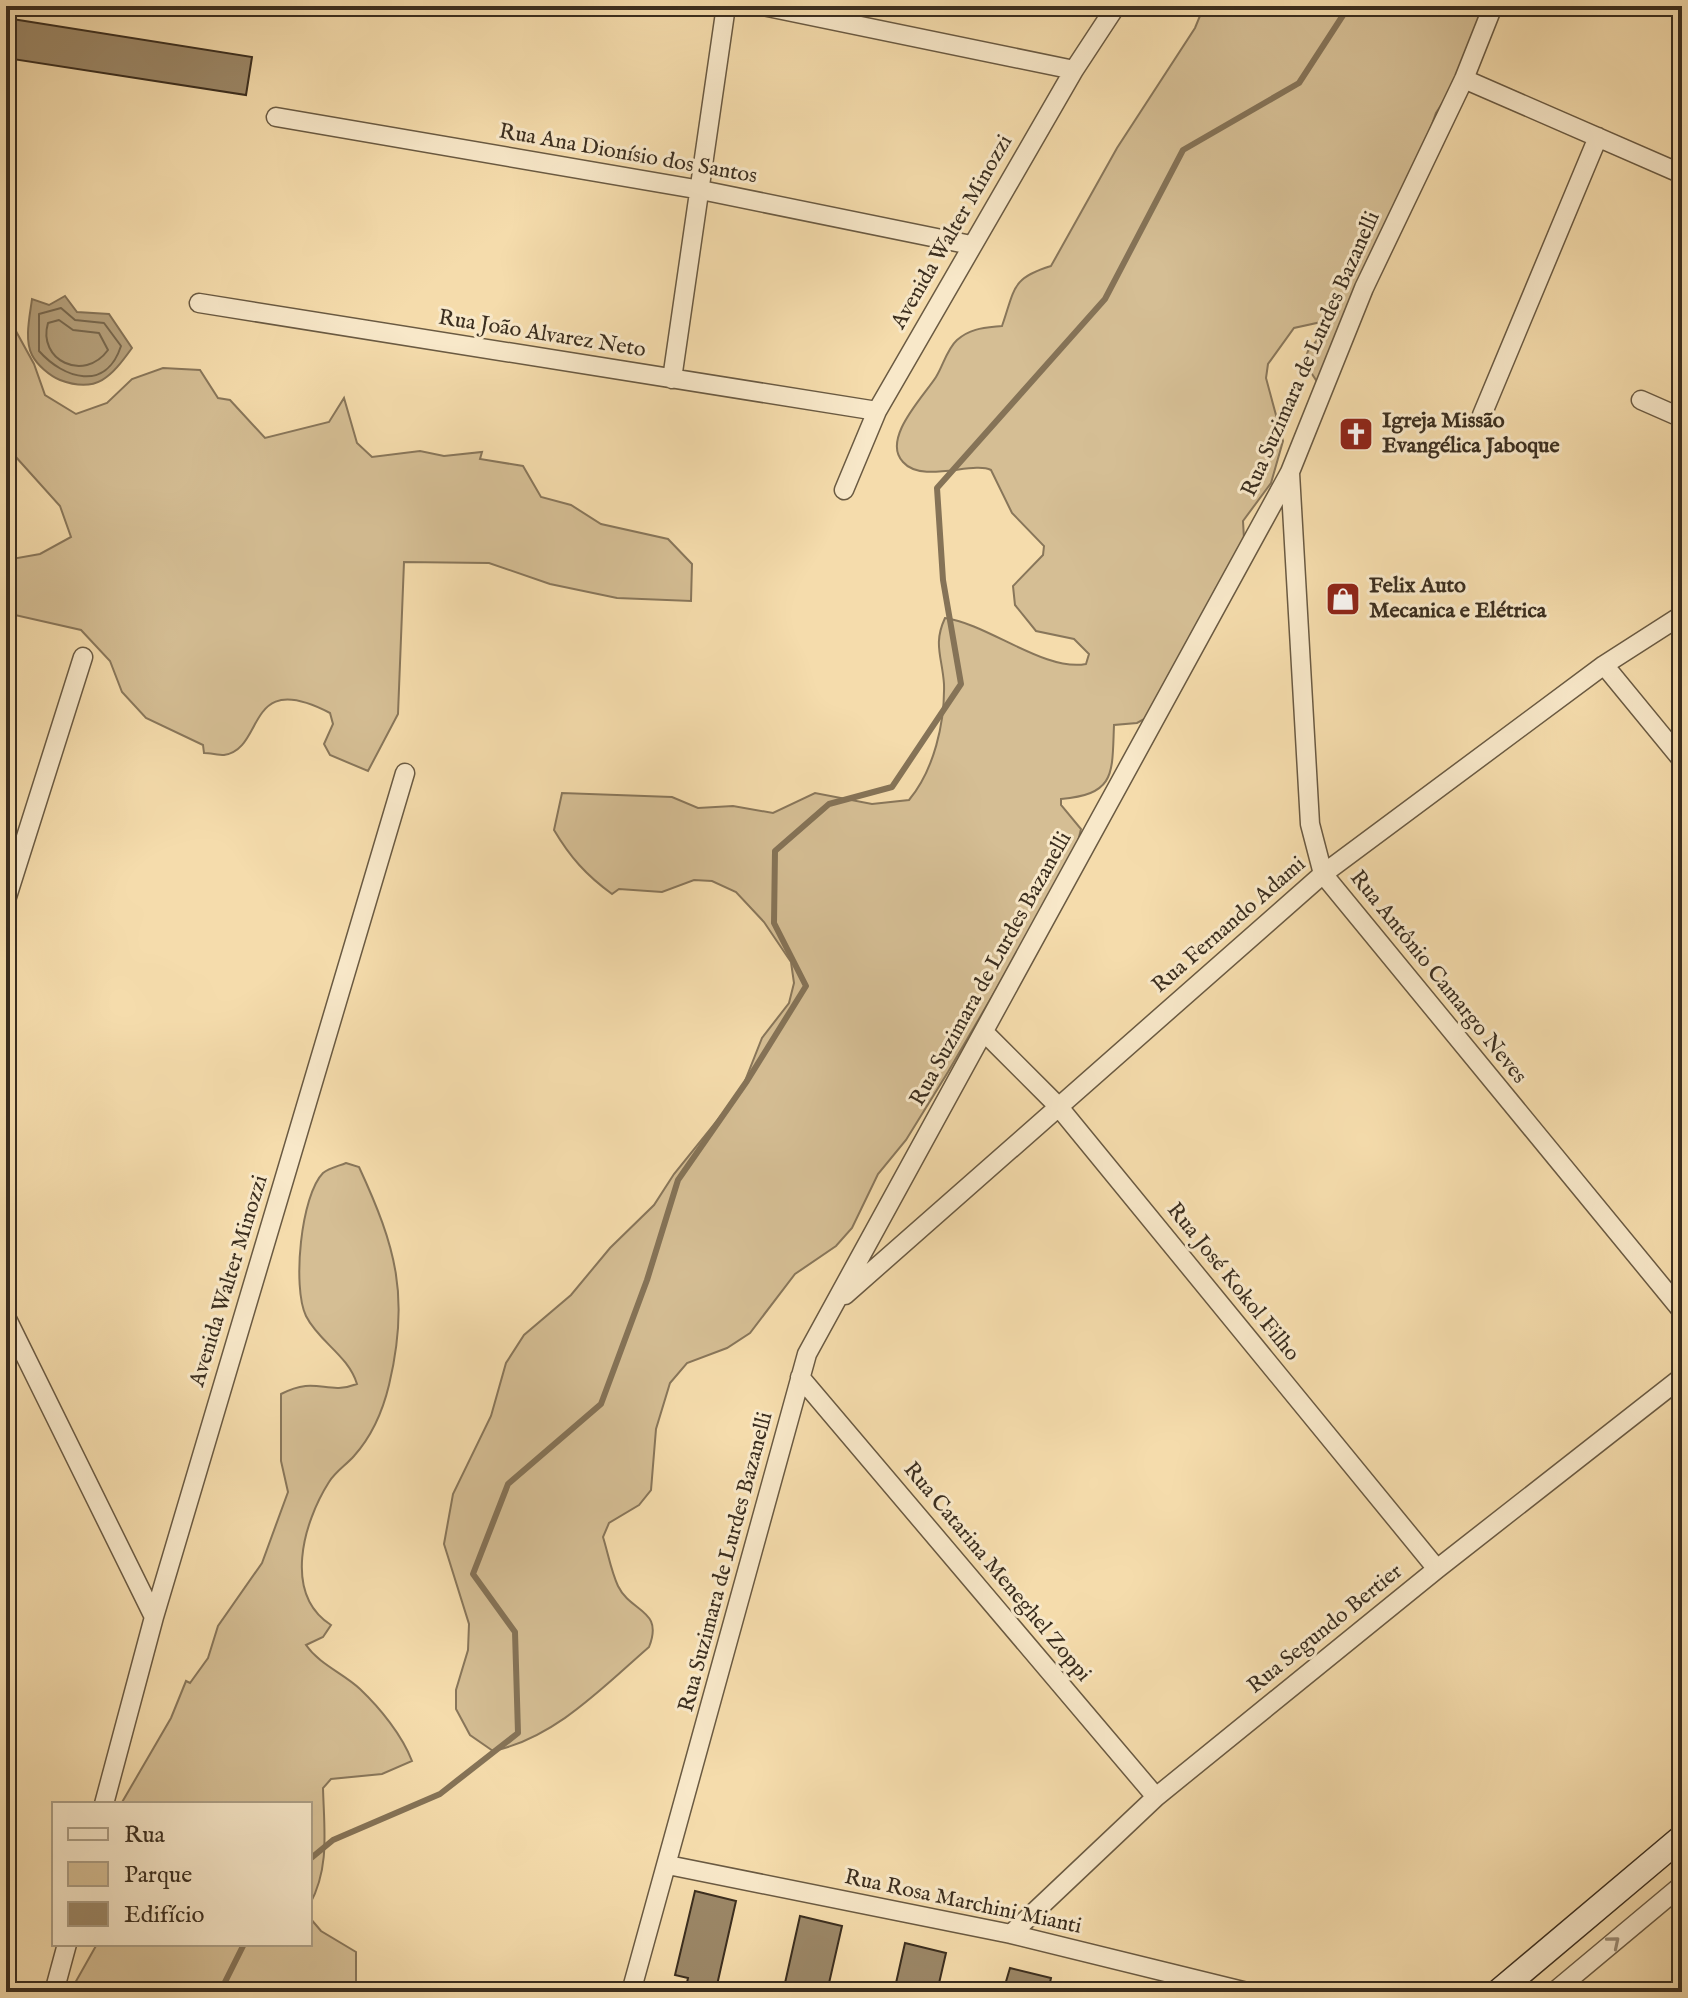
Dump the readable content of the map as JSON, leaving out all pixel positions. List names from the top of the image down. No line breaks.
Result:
{"streets":{"street":["Rua Ana Dionísio dos Santos","Avenida Walter Minozzi","Rua João Alvarez Neto","Rua Suzimara de Lurdes Bazanelli","Rua Fernando Adami","Rua Antônio Camargo Neves","Rua José Kokol Filho","Rua Catarina Meneghel Zoppi","Rua Segundo Bertier","Rua Rosa Marchini Mianti"]},"crossings":[["Rua Ana Dionísio dos Santos","Avenida Walter Minozzi"],["Avenida Walter Minozzi","Rua João Alvarez Neto"],["Rua Suzimara de Lurdes Bazanelli","Rua Fernando Adami"],["Rua Suzimara de Lurdes Bazanelli","Rua Antônio Camargo Neves"],["Rua Suzimara de Lurdes Bazanelli","Rua José Kokol Filho"],["Rua Suzimara de Lurdes Bazanelli","Rua Catarina Meneghel Zoppi"],["Rua Suzimara de Lurdes Bazanelli","Rua Rosa Marchini Mianti"],["Rua Fernando Adami","Rua Antônio Camargo Neves"],["Rua Fernando Adami","Rua José Kokol Filho"],["Rua José Kokol Filho","Rua Segundo Bertier"],["Rua Catarina Meneghel Zoppi","Rua Segundo Bertier"],["Rua Segundo Bertier","Rua Rosa Marchini Mianti"]],"places":{"church":["Igreja Missão Evangélica Jaboque"],"shop":["Felix Auto Mecanica e Elétrica"]},"legend":["Rua","Parque","Edifício"]}
